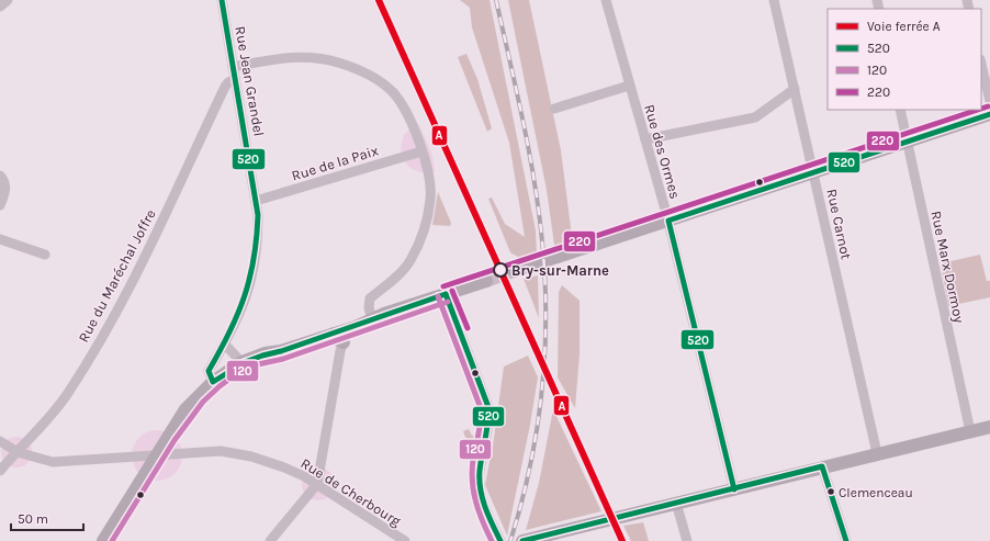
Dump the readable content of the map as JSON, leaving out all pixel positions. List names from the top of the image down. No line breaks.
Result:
{"streets":{"street":["Rue Jean Grandel","Rue des Ormes","Rue de la Paix","Rue Carnot","Rue Marx Dormoy","Rue du Maréchal Joffre","Rue de Cherbourg"]},"crossings":[["Rue Jean Grandel","Rue de la Paix"],["Rue Jean Grandel","Rue du Maréchal Joffre"],["Rue du Maréchal Joffre","Rue de Cherbourg"]],"places":["Bry-sur-Marne","Clemenceau"],"lines":["rail line A","transit line 520","transit line 220","transit line 120"],"legend":["Voie ferrée A","520","120","220"],"scale_bar":"50 m"}
